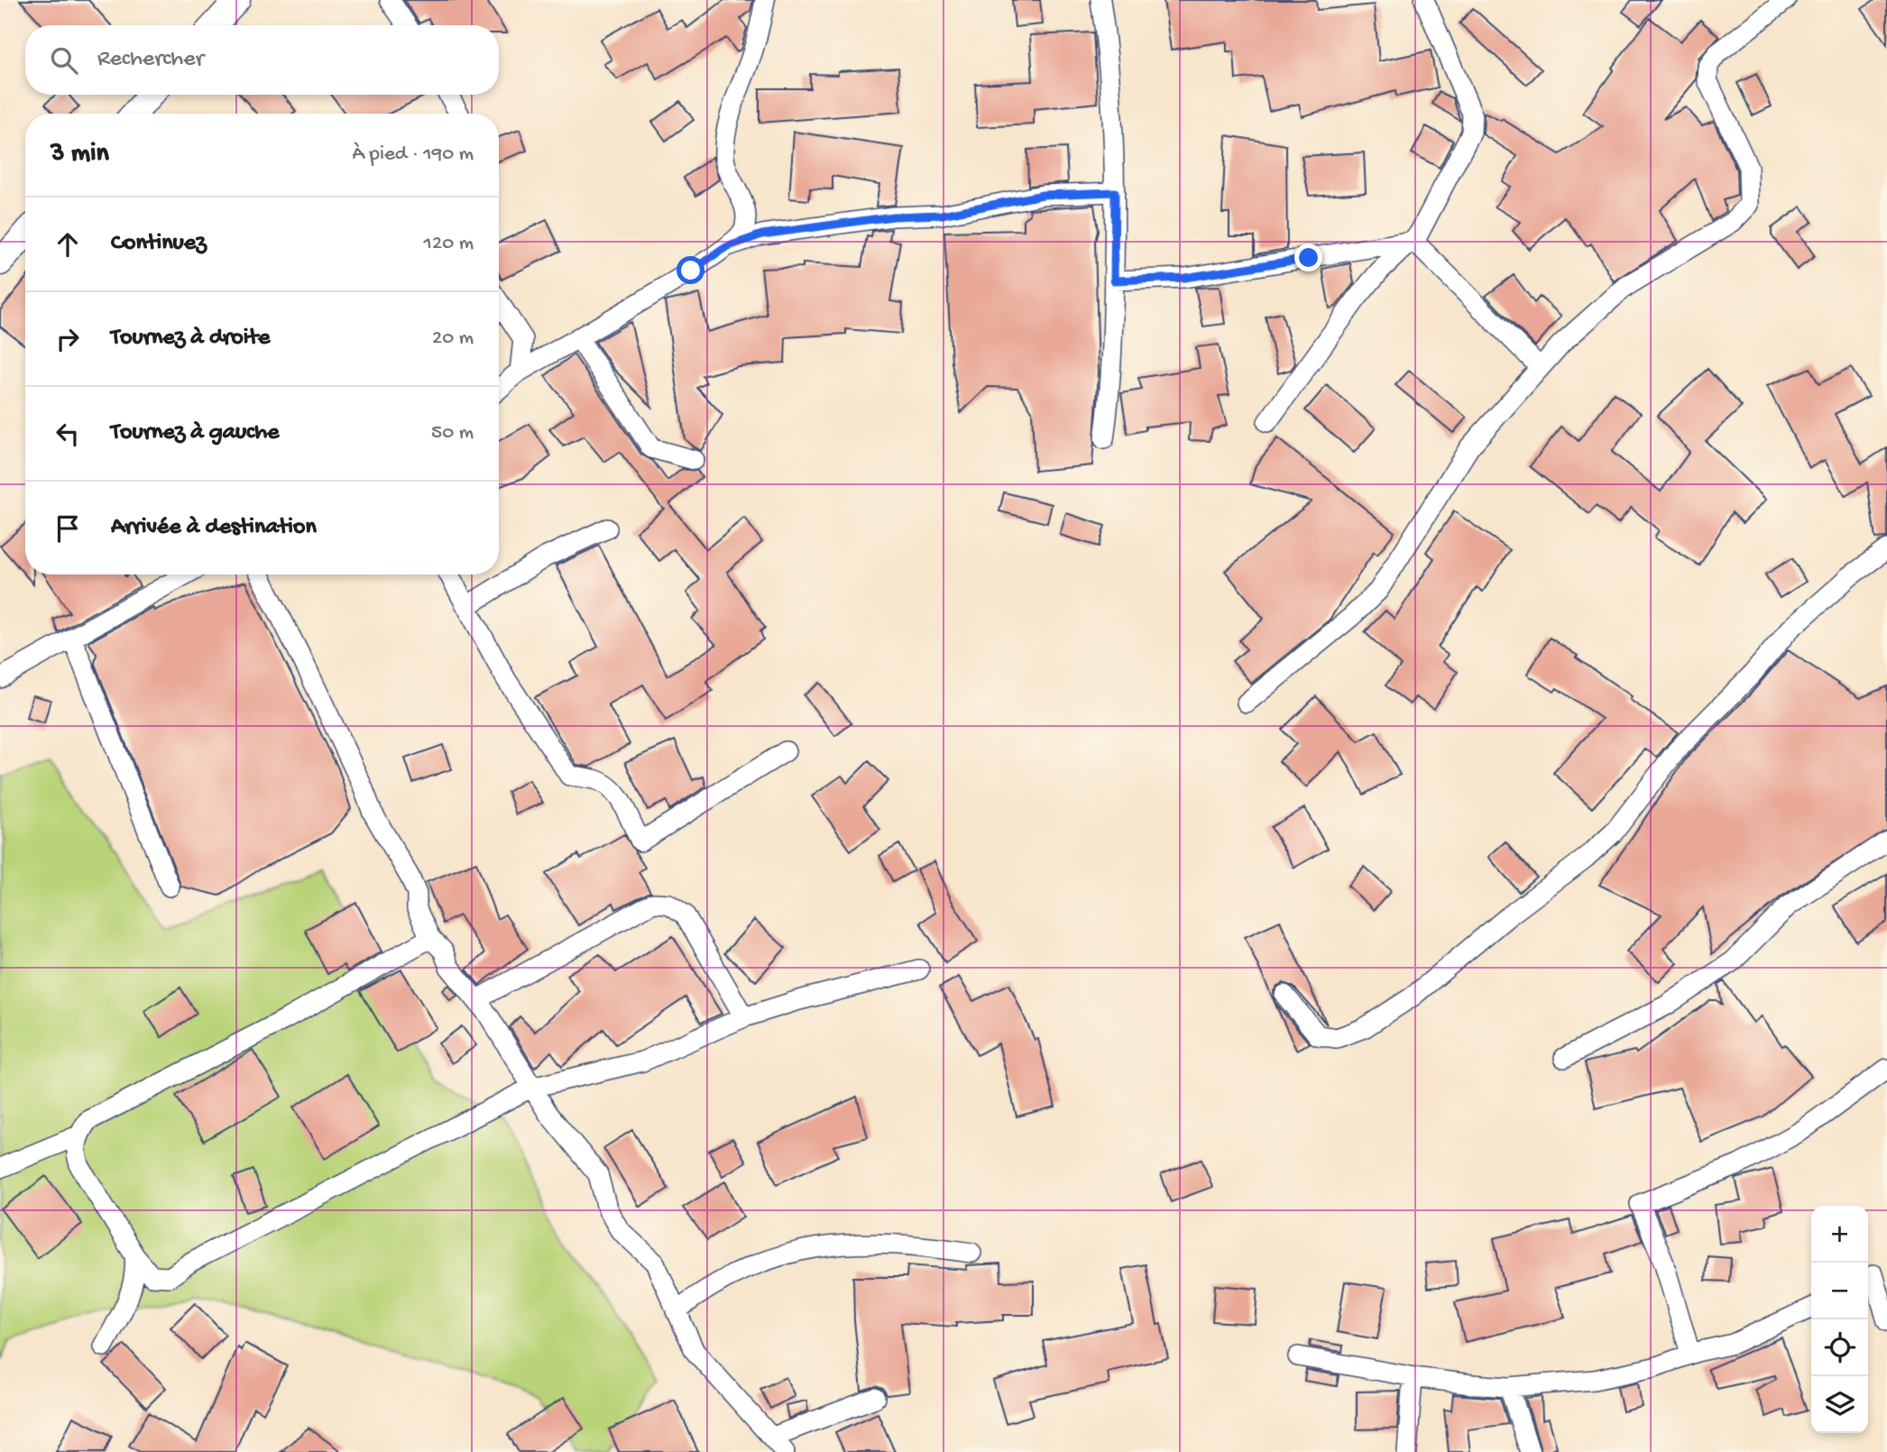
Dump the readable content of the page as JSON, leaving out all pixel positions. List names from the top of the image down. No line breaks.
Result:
{"page":{"search":"Rechercher","heading":["3 min","À pied · 190 m"],"list":[["Continuez","120 m"],["Tournez à droite","20 m"],["Tournez à gauche","50 m"],"Arrivée à destination"],"map_buttons":["+","−"]}}
